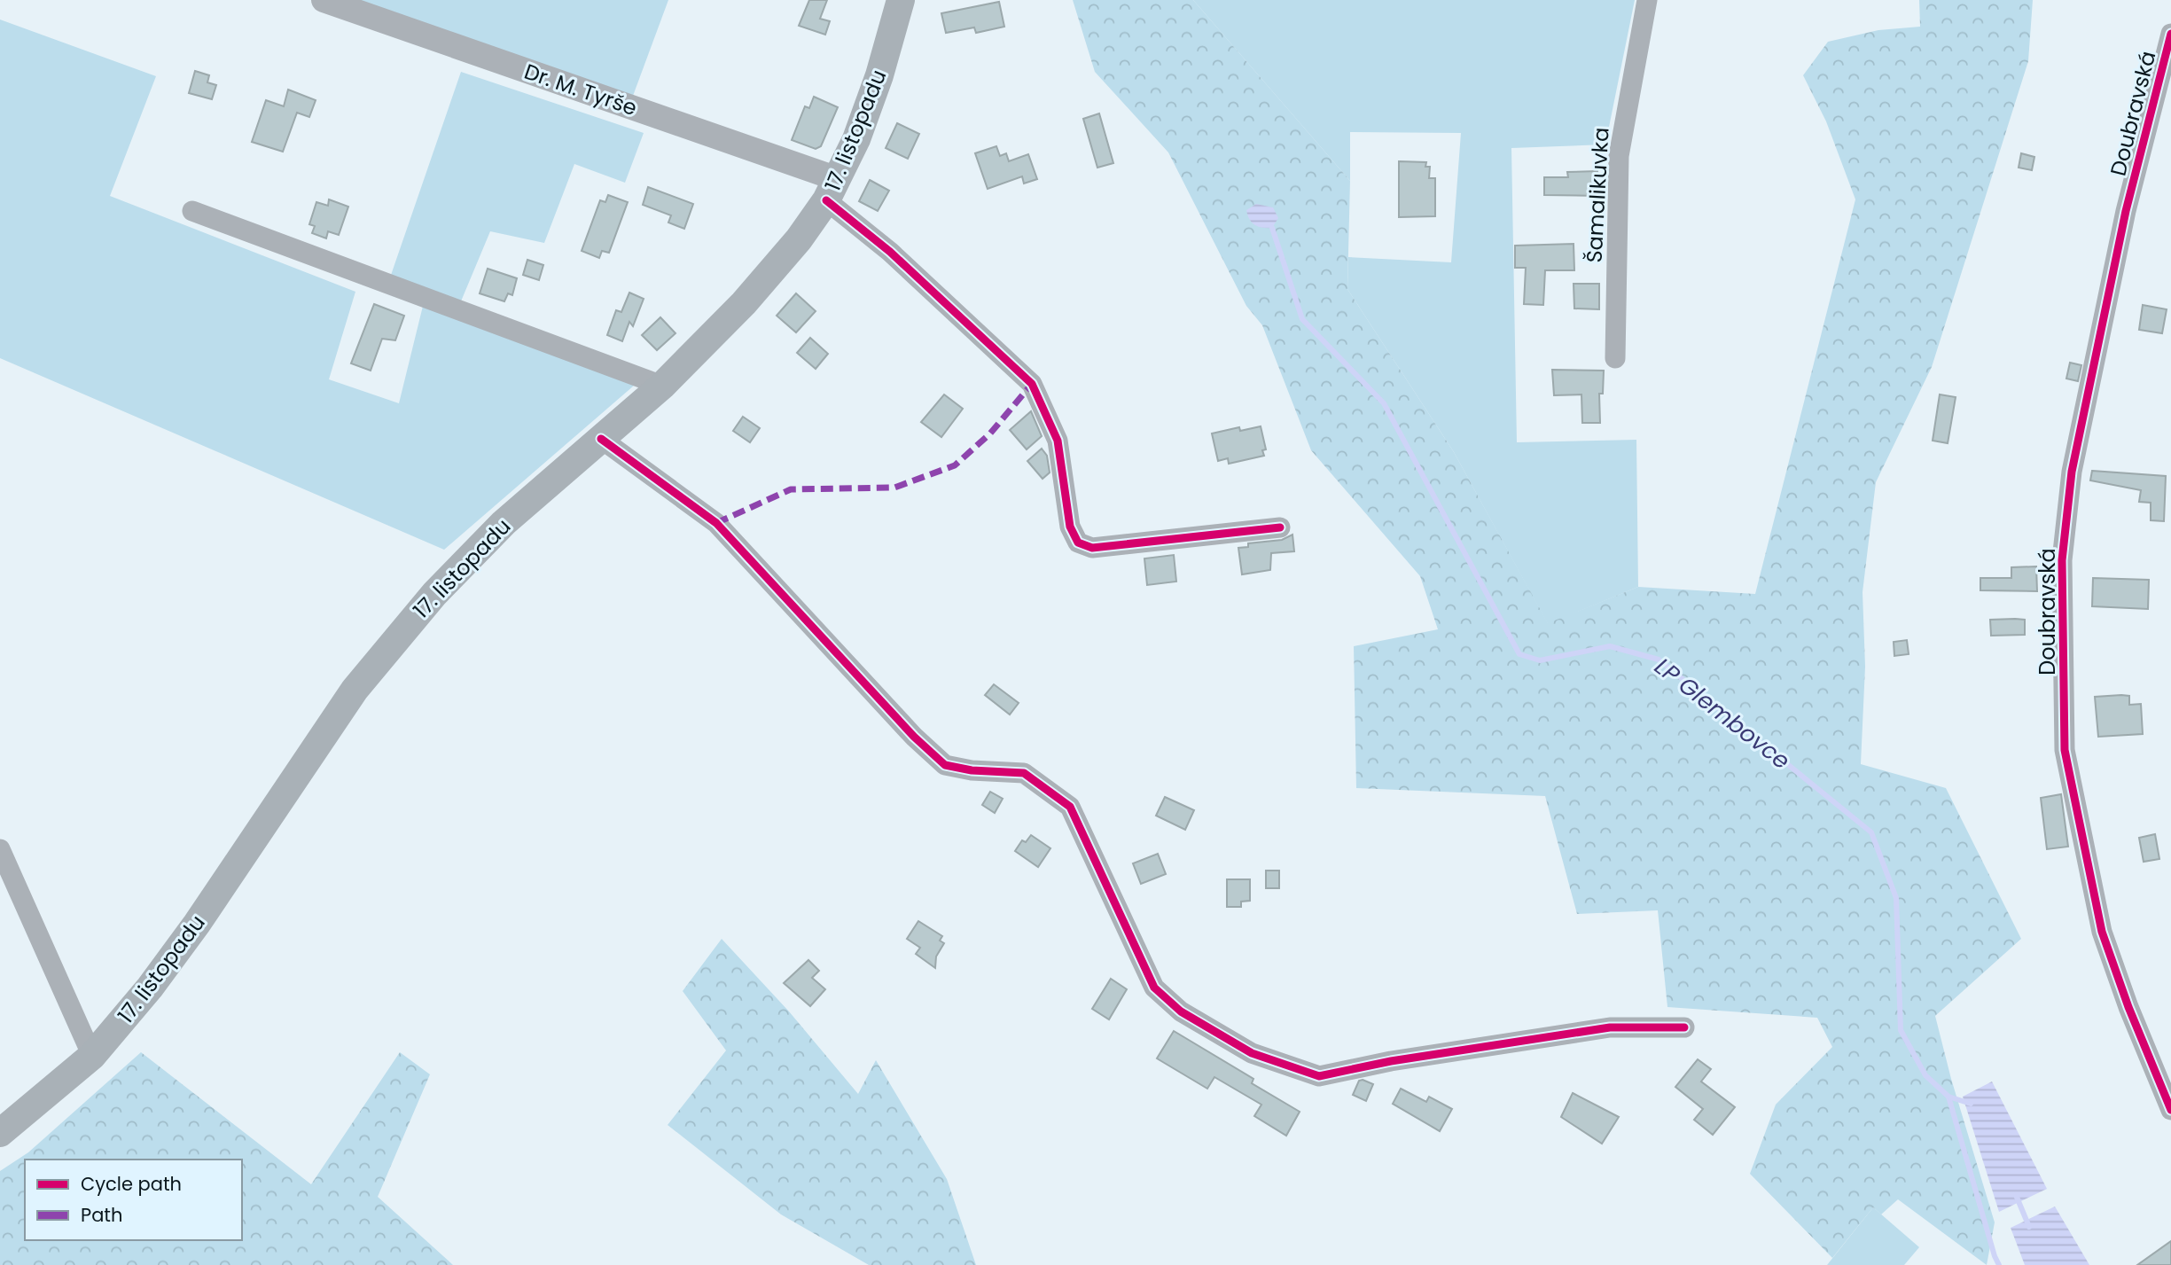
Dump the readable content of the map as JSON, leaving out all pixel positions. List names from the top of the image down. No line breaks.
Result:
{"streets":{"main road":["17. listopadu"],"street":["Dr. M. Tyrše","Doubravská","Šamalikuvka"]},"crossings":[["Dr. M. Tyrše","17. listopadu"]],"water":["LP Glembovce"],"legend":["Cycle path","Path"]}
